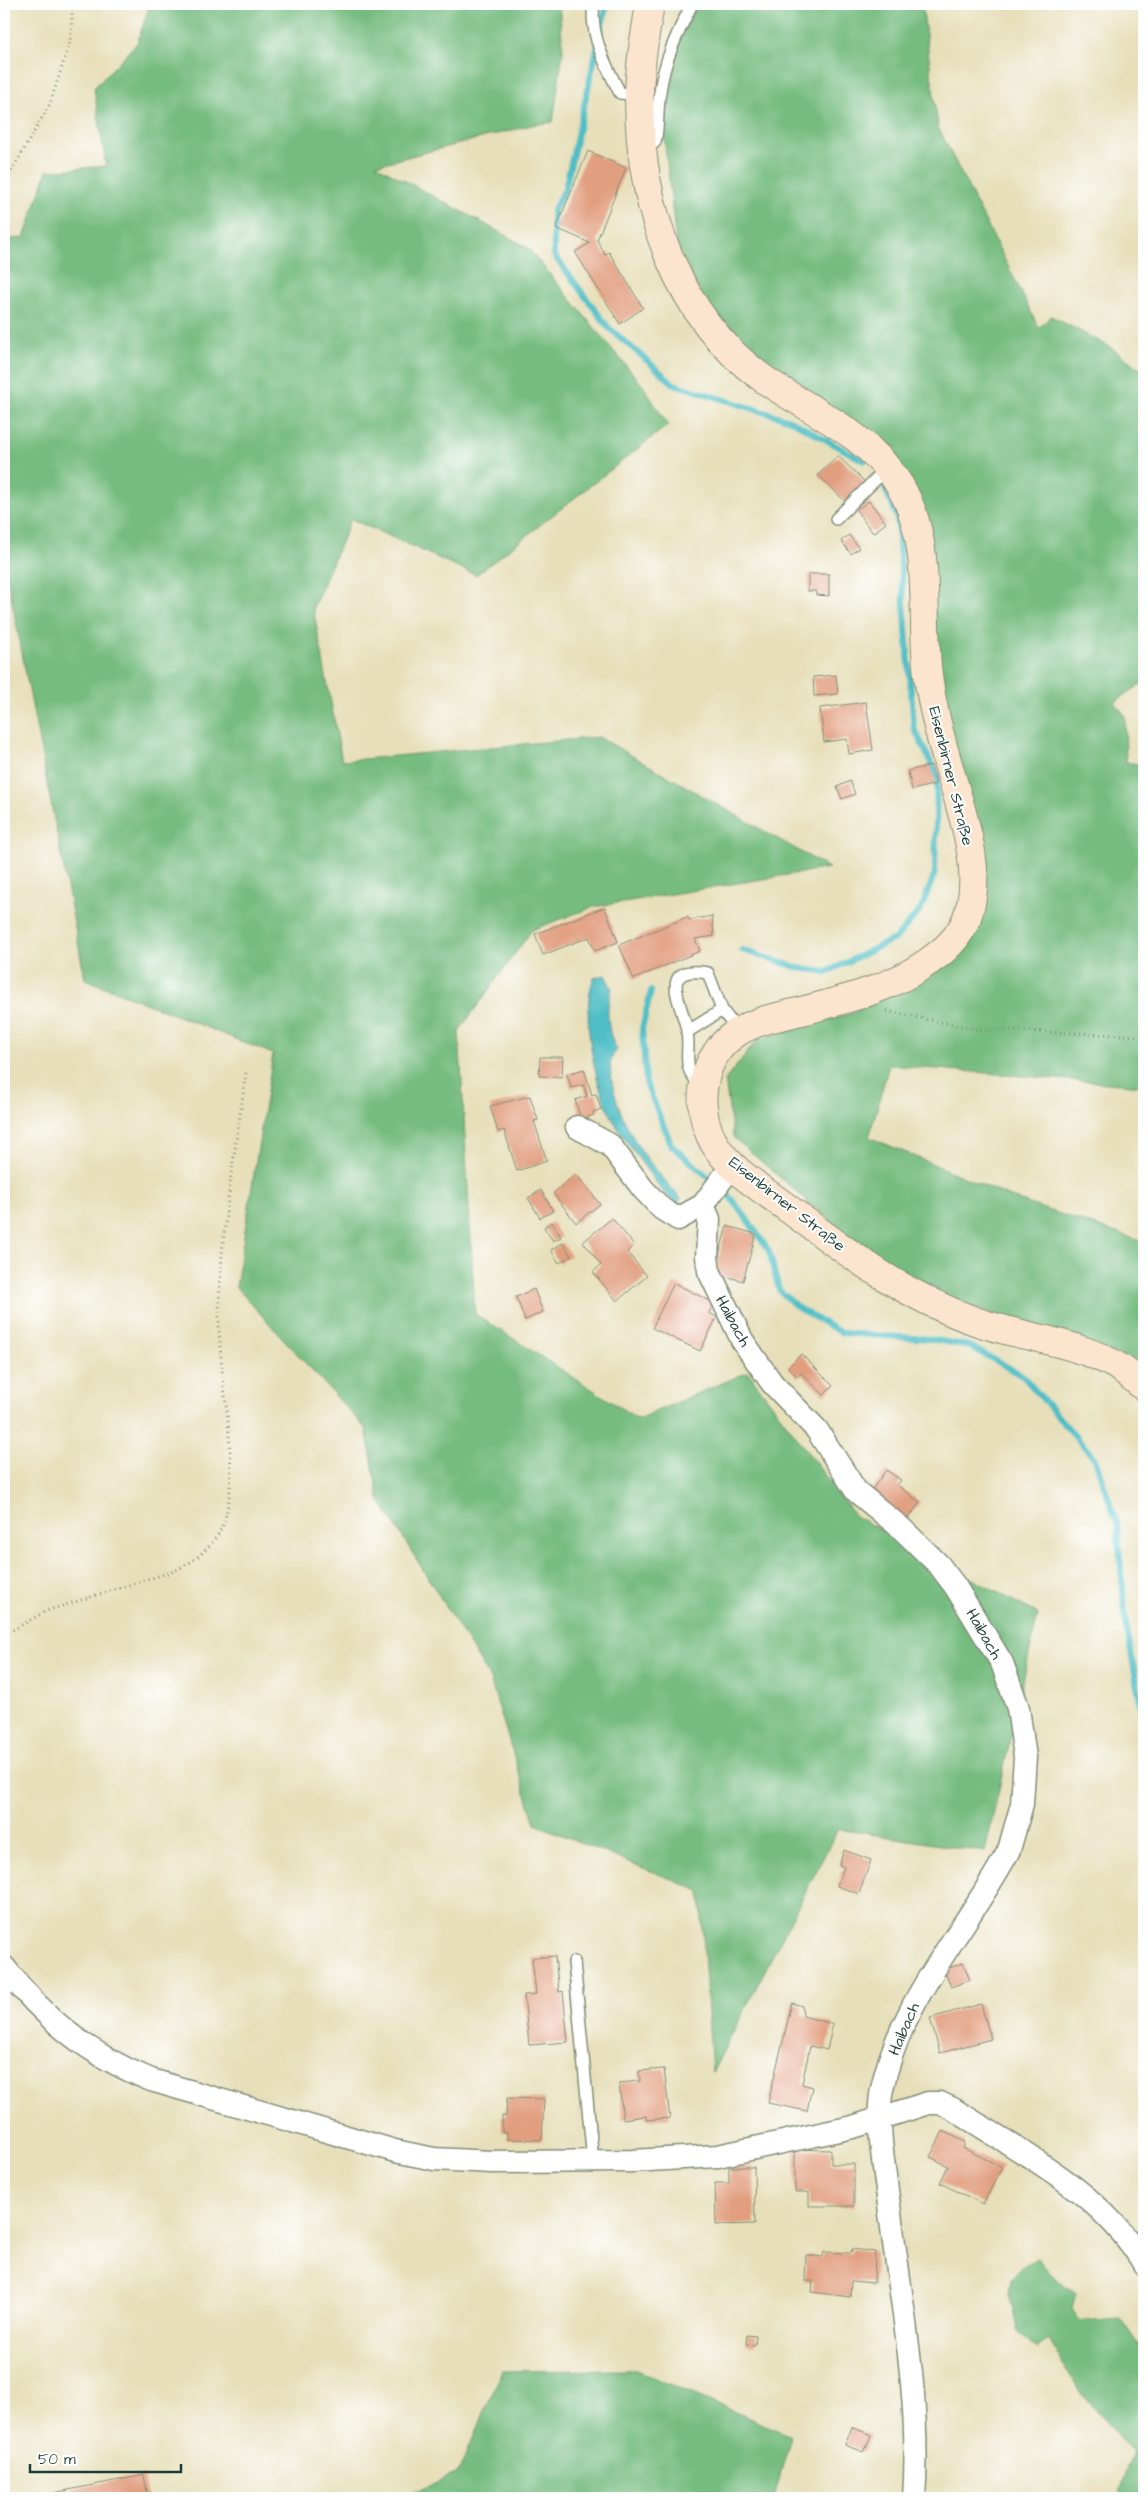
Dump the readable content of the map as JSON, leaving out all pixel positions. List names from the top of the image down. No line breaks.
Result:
{"streets":{"main road":["Eisenbirner Straße"],"street":["Haibach"]},"crossings":[["Eisenbirner Straße","Haibach"]],"scale_bar":"50 m"}
